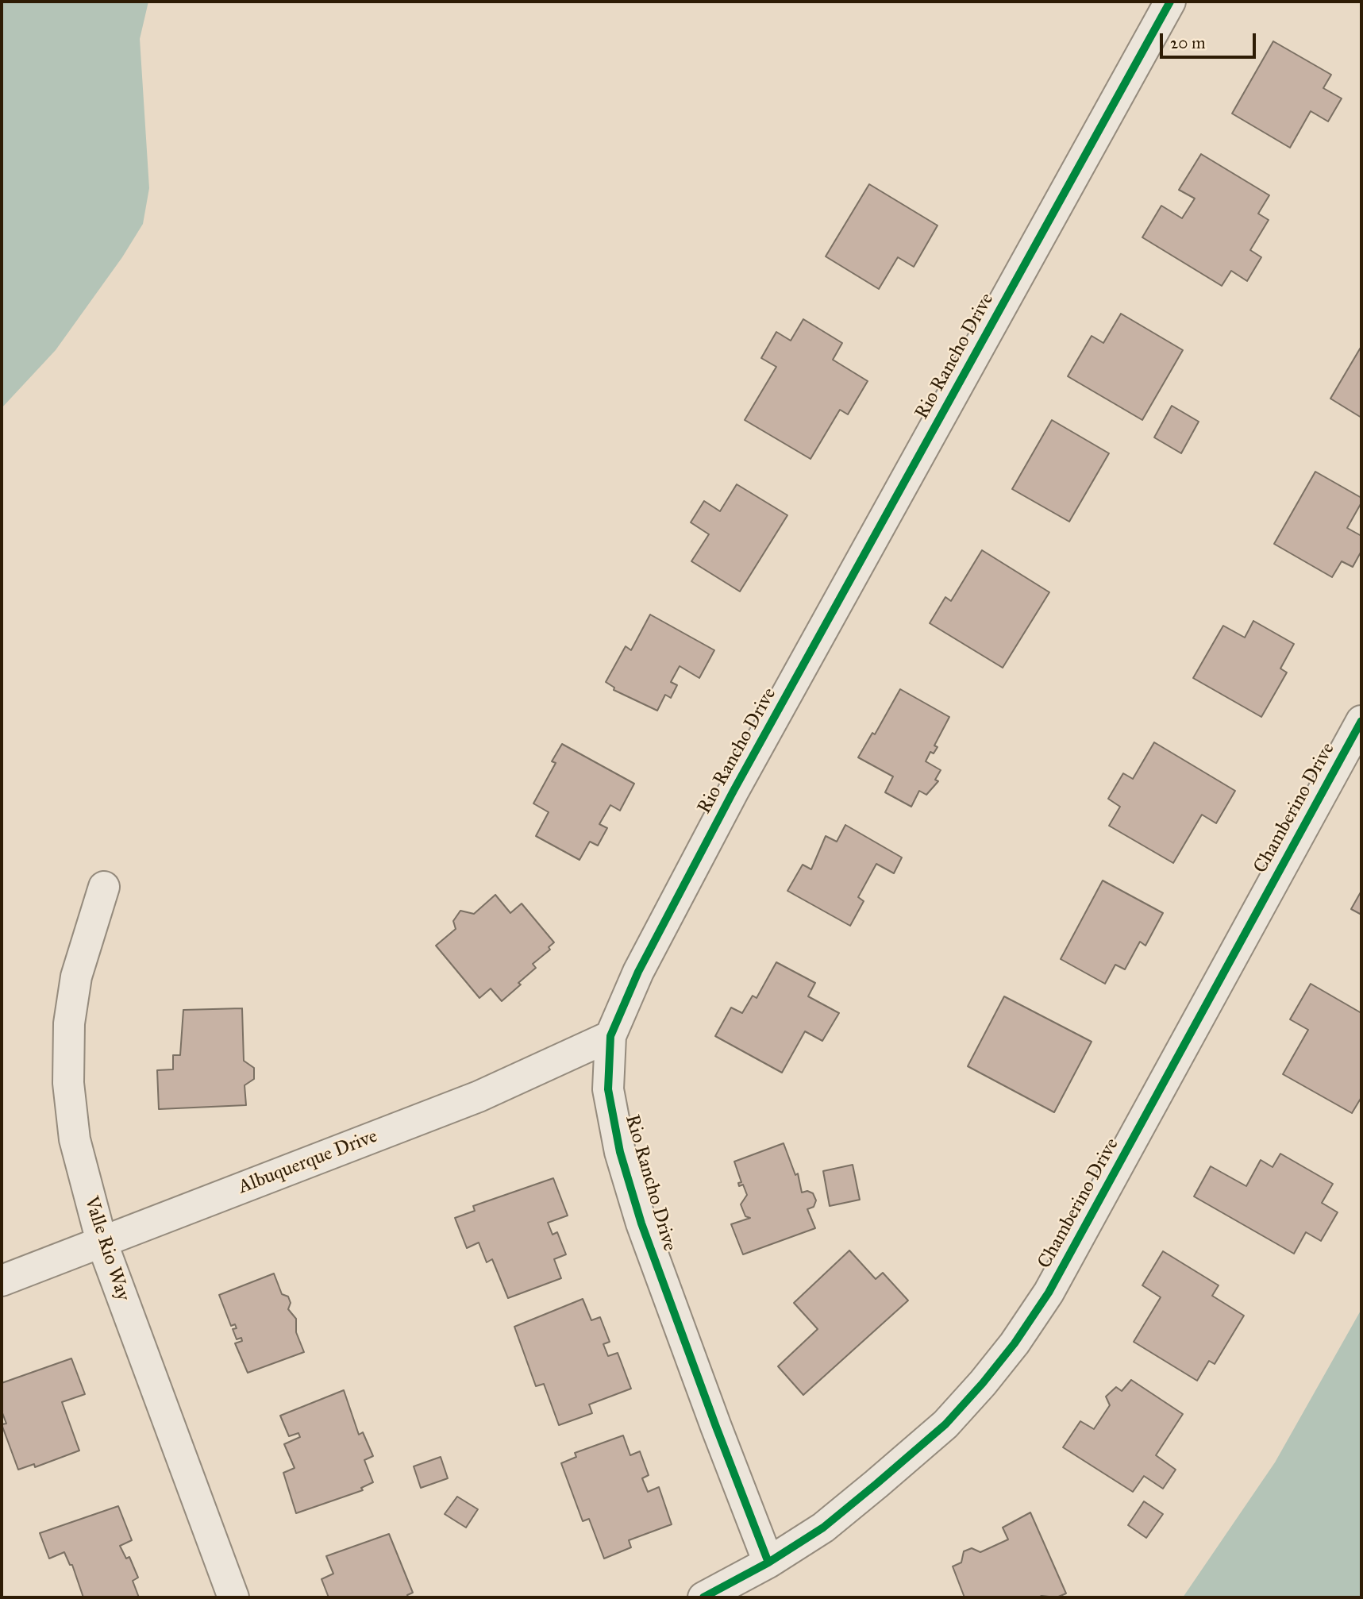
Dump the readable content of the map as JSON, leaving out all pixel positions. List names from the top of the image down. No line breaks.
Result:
{"streets":{"street":["Rio Rancho Drive","Chamberino Drive","Albuquerque Drive","Valle Rio Way"]},"crossings":[["Rio Rancho Drive","Chamberino Drive"],["Rio Rancho Drive","Albuquerque Drive"],["Albuquerque Drive","Valle Rio Way"]],"scale_bar":"20 m"}
